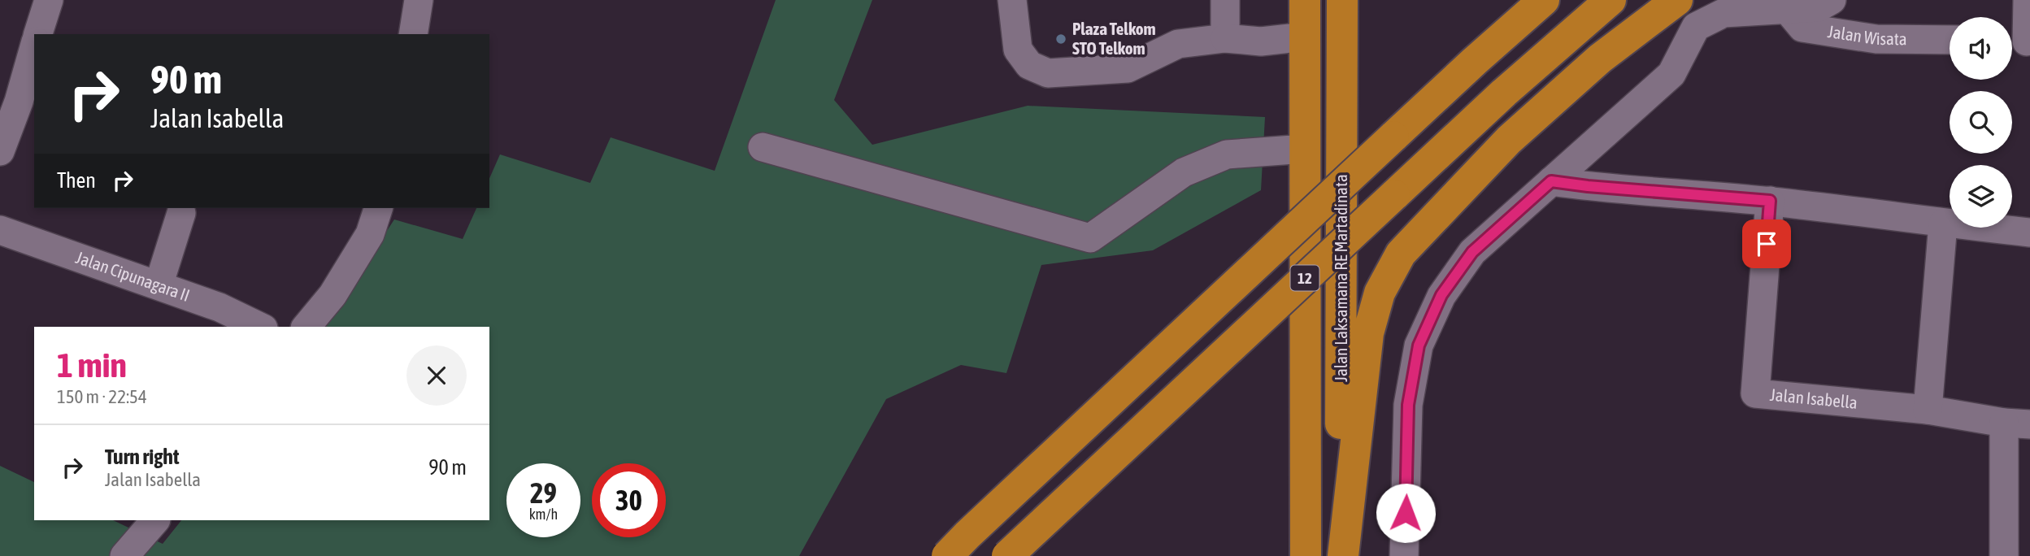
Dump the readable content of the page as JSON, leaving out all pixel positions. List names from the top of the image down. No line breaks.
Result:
{"streets":{"highway":["12","Jalan Laksamana RE Martadinata"],"street":["Jalan Wisata","Jalan Cipunagara II","Jalan Isabella"]},"places":["Plaza Telkom STO Telkom"],"page":{"turn":["90 m","Jalan Isabella"],"then":"Then","heading":["1 min","150 m · 22:54"],"list":[{"name":"Turn right","note":"Jalan Isabella","value":"90 m"}],"speed":"29 km/h","limit":"30"}}
